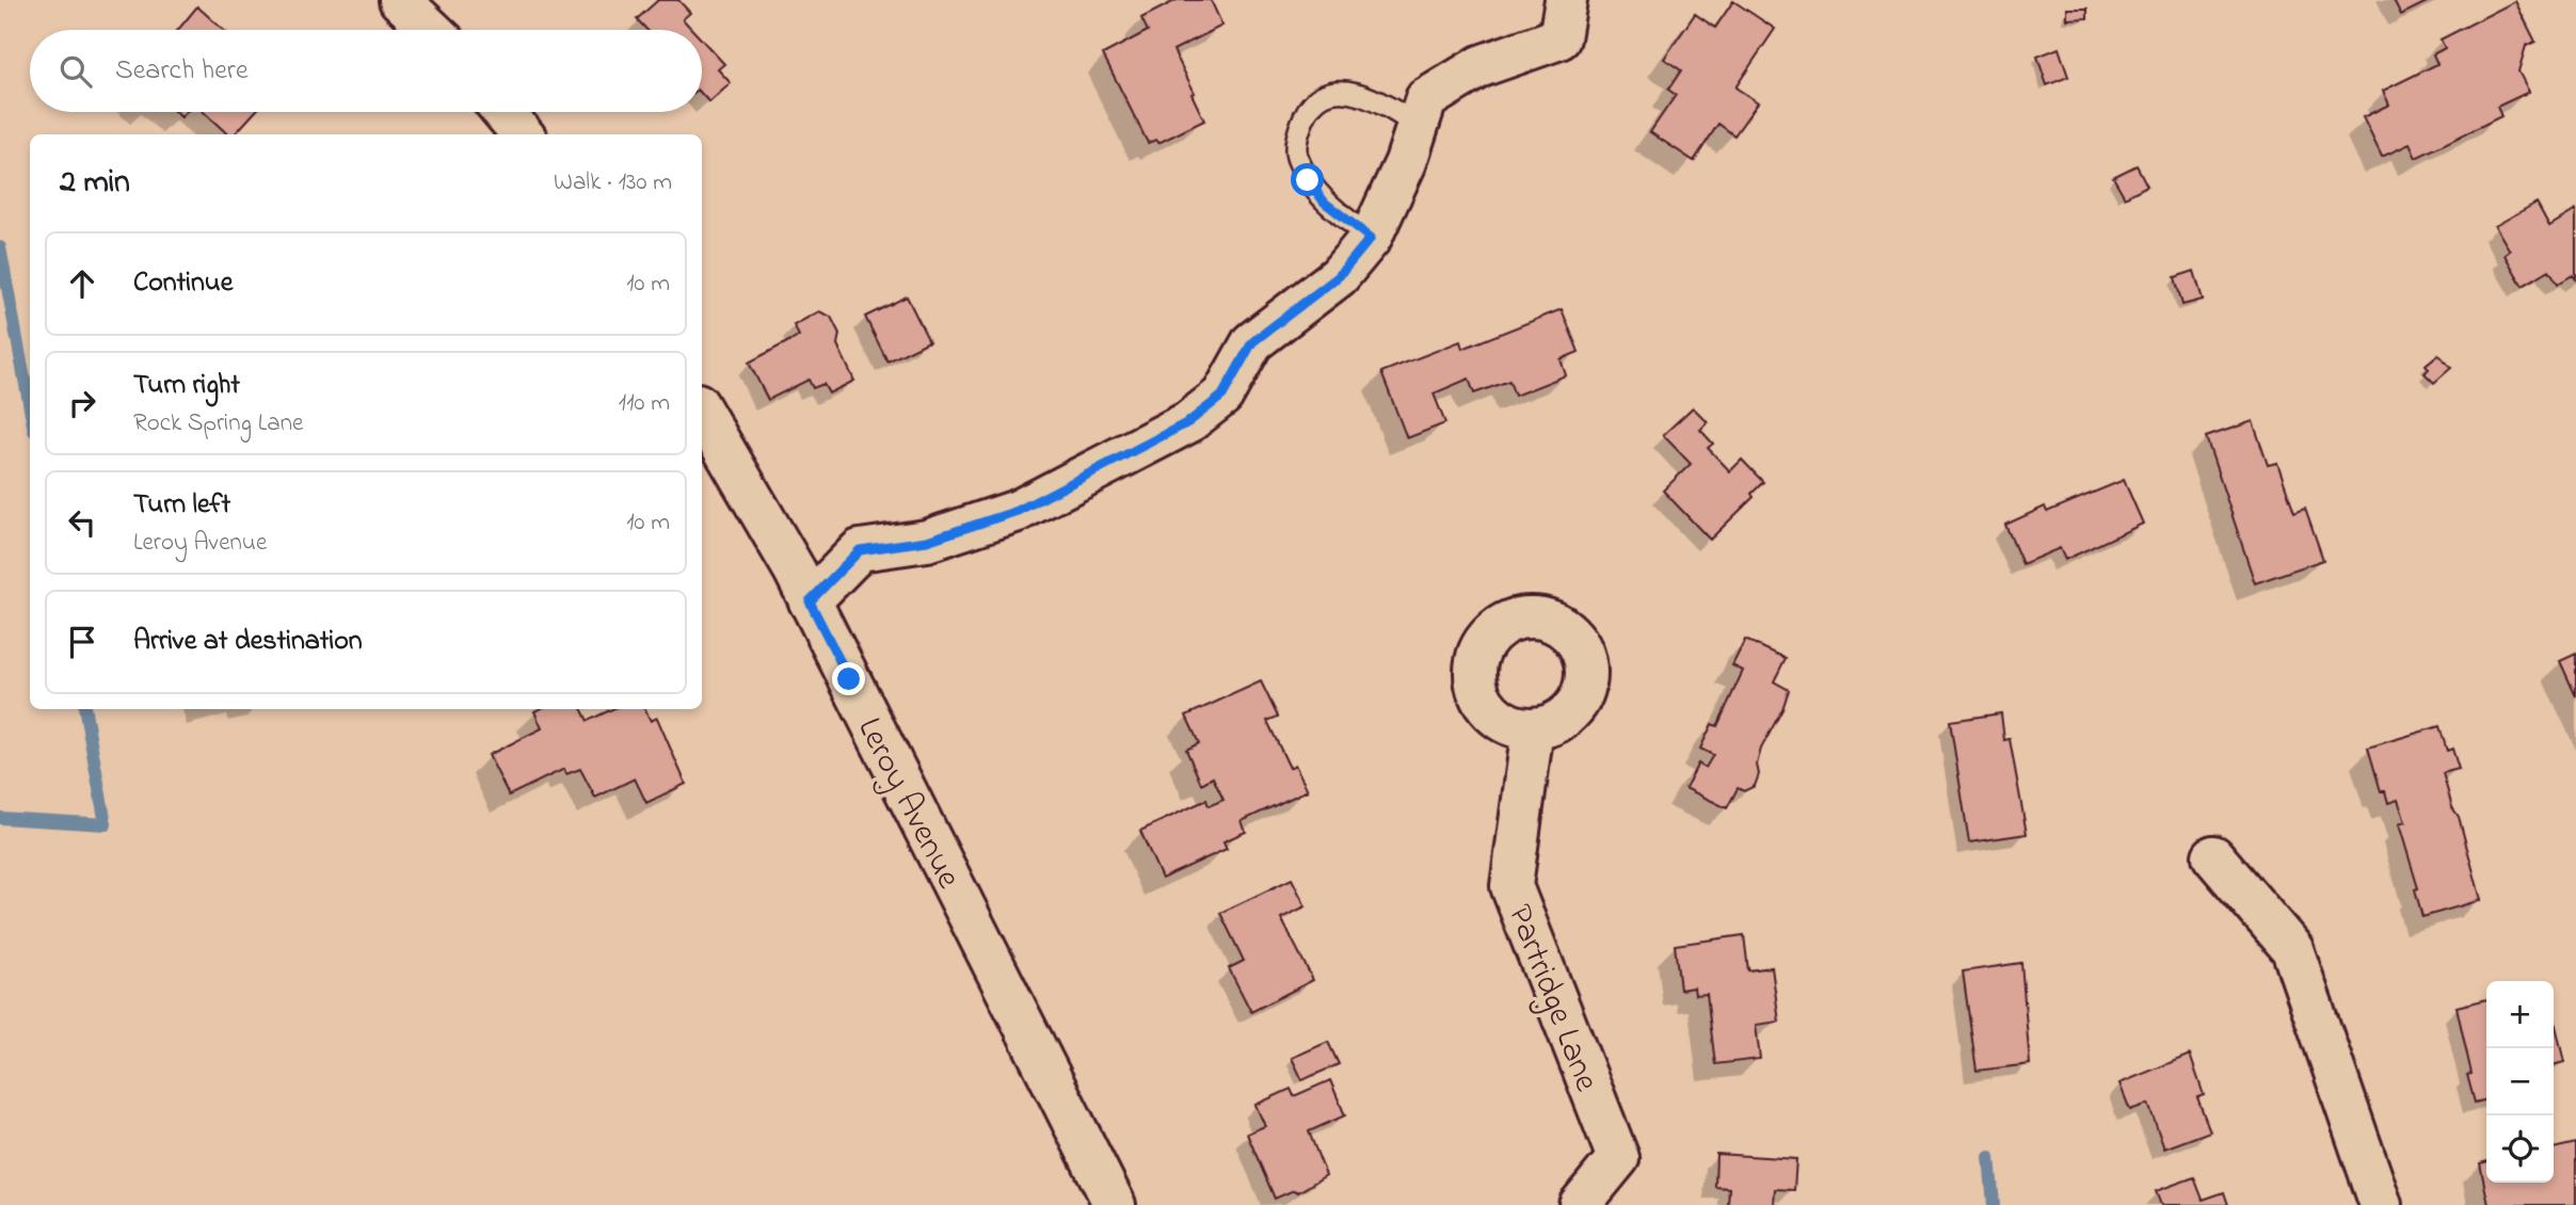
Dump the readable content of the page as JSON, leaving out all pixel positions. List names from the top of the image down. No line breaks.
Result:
{"streets":{"street":["Leroy Avenue","Partridge Lane"]},"page":{"search":"Search here","heading":["2 min","Walk · 130 m"],"list":[["Continue","10 m"],["Turn right","Rock Spring Lane","110 m"],["Turn left","Leroy Avenue","10 m"],"Arrive at destination"],"map_buttons":["+","−"]}}
